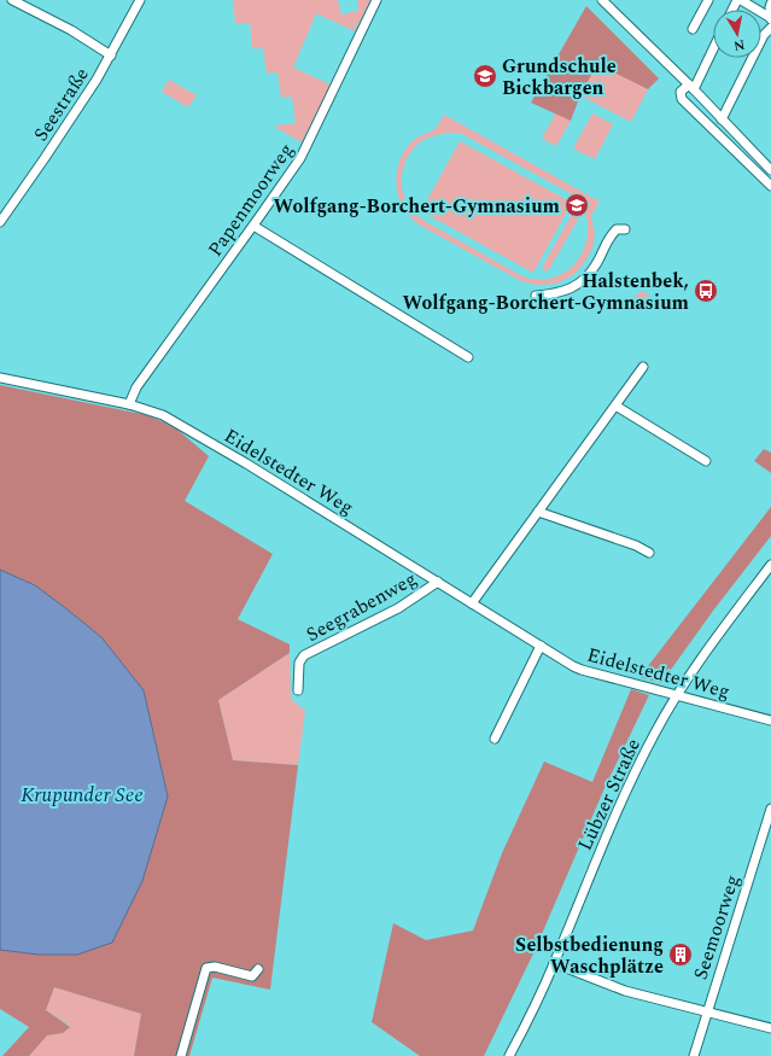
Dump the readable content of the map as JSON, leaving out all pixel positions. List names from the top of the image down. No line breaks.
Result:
{"streets":{"street":["Seestraße","Papenmoorweg","Eidelstedter Weg","Seegrabenweg","Lübzer Straße","Seemoorweg"]},"crossings":[["Papenmoorweg","Eidelstedter Weg"],["Eidelstedter Weg","Seegrabenweg"],["Eidelstedter Weg","Lübzer Straße"]],"water":["Krupunder See"],"places":{"school or university":["Grundschule Bickbargen","Wolfgang-Borchert-Gymnasium"],"bus stop":["Halstenbek, Wolfgang-Borchert-Gymnasium"],"building":["Selbstbedienung Waschplätze"]},"north":"bottom"}
